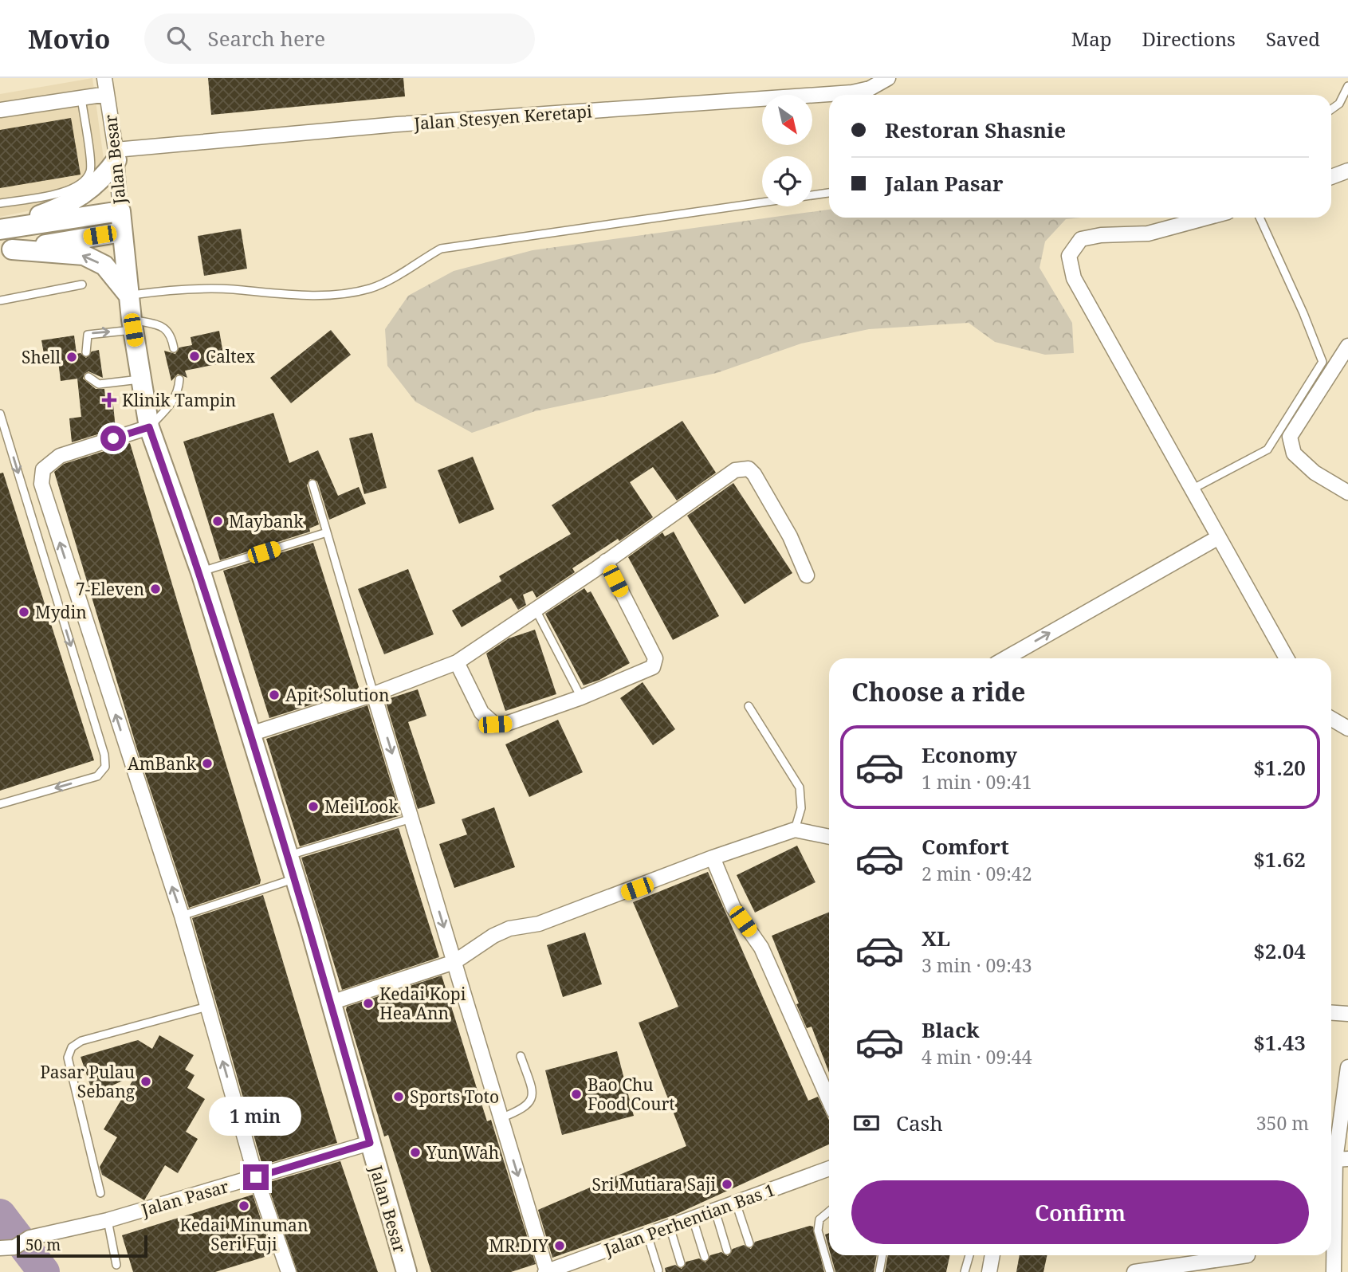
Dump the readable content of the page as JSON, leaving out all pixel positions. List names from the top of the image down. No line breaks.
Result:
{"streets":{"street":["Jalan Stesyen Keretapi","Jalan Besar","Jalan Pasar","Jalan Perhentian Bas 1"]},"crossings":[["Jalan Stesyen Keretapi","Jalan Besar"],["Jalan Besar","Jalan Pasar"]],"places":{"other":["Caltex","Shell","Maybank","7-Eleven","Mydin","Apit Solution","AmBank","Mei Look","Kedai Kopi Hea Ann","Pasar Pulau Sebang","Bao Chu Food Court","Sports Toto","Yun Wah","Sri Mutiara Saji","Kedai Minuman Seri Fuji","MR.DIY"],"health":["Klinik Tampin"]},"scale_bar":"50 m","north":"bottom right","page":{"header":"Movio","search":"Search here","nav":["Map","Directions","Saved"],"banner":["Restoran Shasnie","Jalan Pasar"],"heading":"Choose a ride","list":[{"name":"Economy","note":"1 min · 09:41","value":"$1.20"},{"name":"Comfort","note":"2 min · 09:42","value":"$1.62"},{"name":"XL","note":"3 min · 09:43","value":"$2.04"},{"name":"Black","note":"4 min · 09:44","value":"$1.43"}],"pay":["Cash","350 m"],"bubble":"1 min","buttons":"Confirm","scale":"50 m"}}
